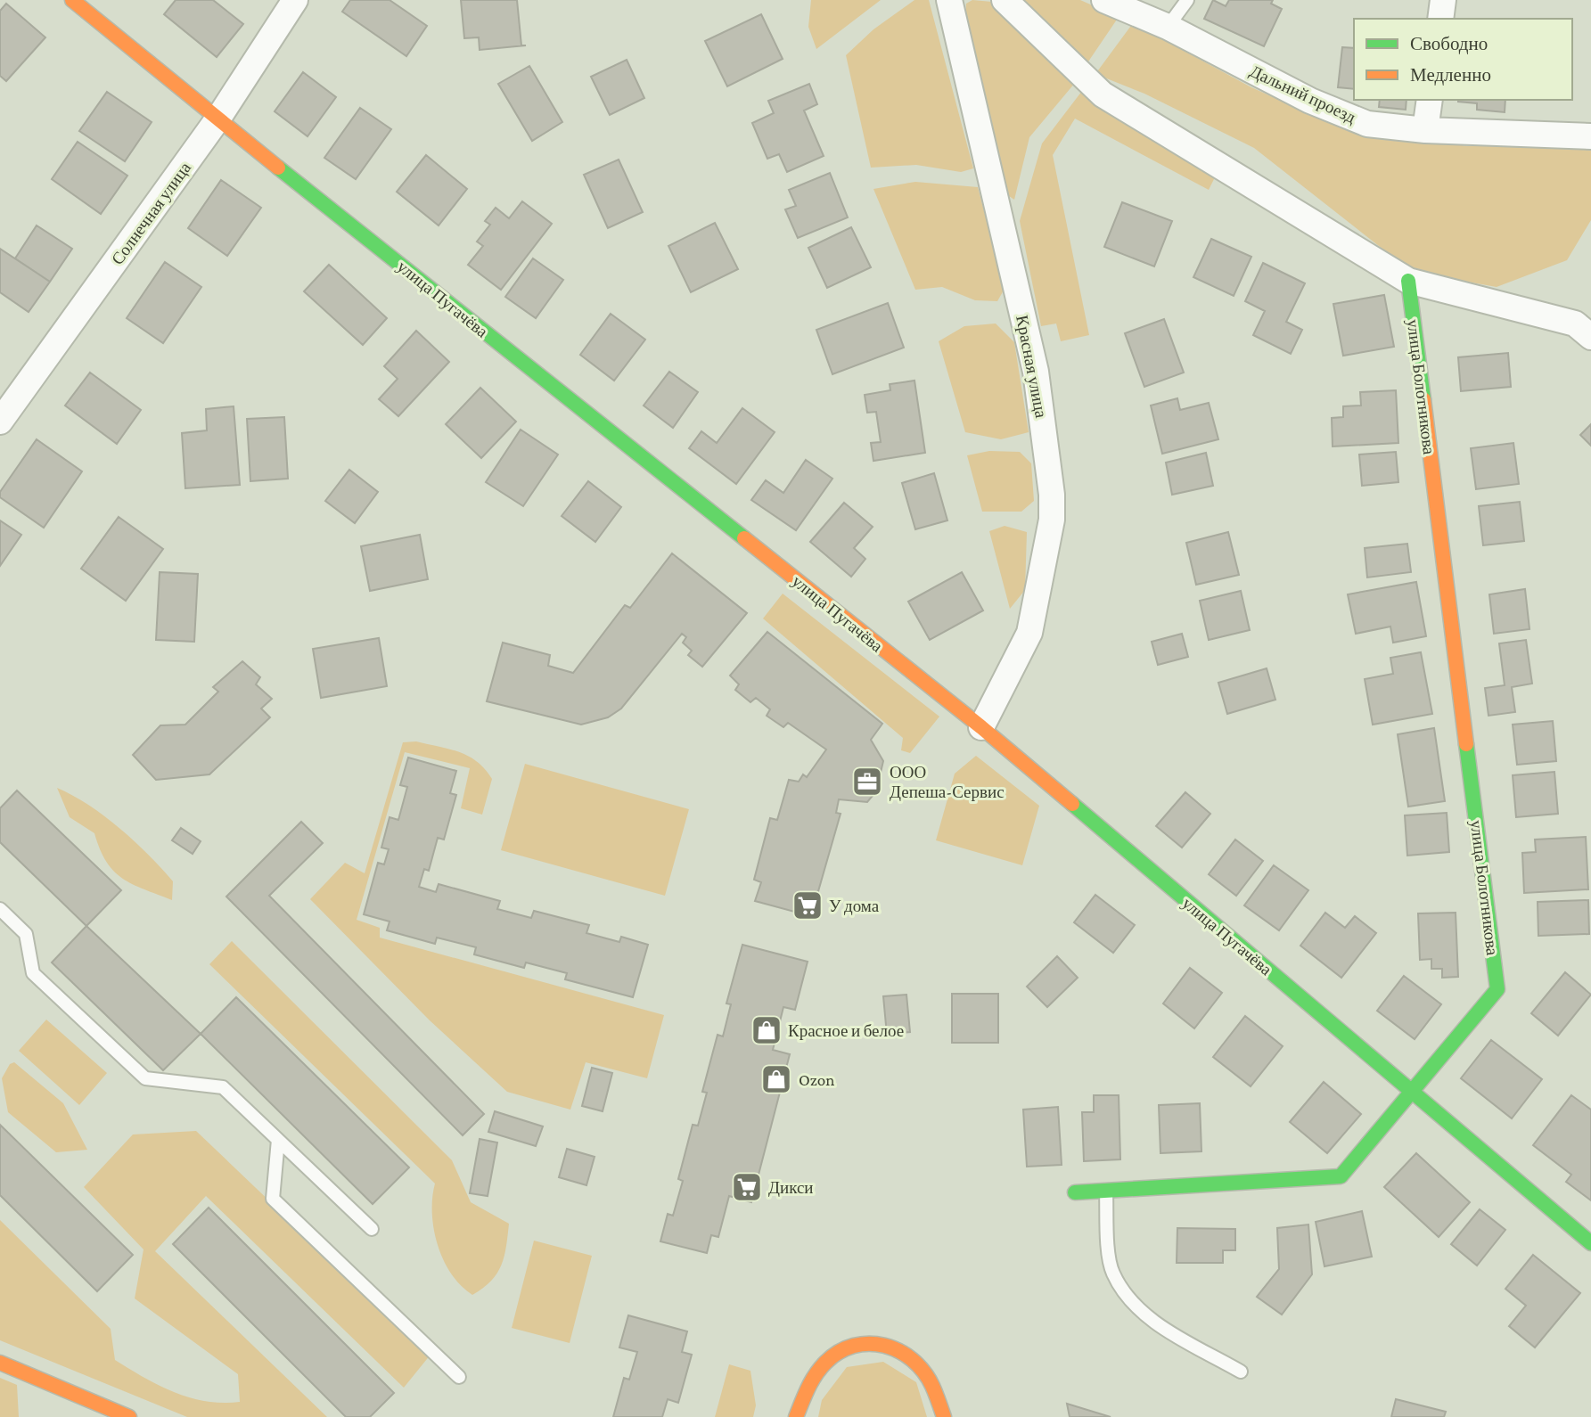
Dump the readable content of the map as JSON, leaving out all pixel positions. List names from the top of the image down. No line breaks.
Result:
{"streets":{"street":["Дальний проезд","Солнечная улица","улица Пугачёва","Красная улица","улица Болотникова"]},"crossings":[["Солнечная улица","улица Пугачёва"],["улица Пугачёва","Красная улица"],["улица Пугачёва","улица Болотникова"]],"places":{"office":["ООО Депеша-Сервис"],"supermarket":["У дома","Дикси"],"shop":["Красное и белое","Ozon"]},"legend":["Свободно","Медленно"]}
